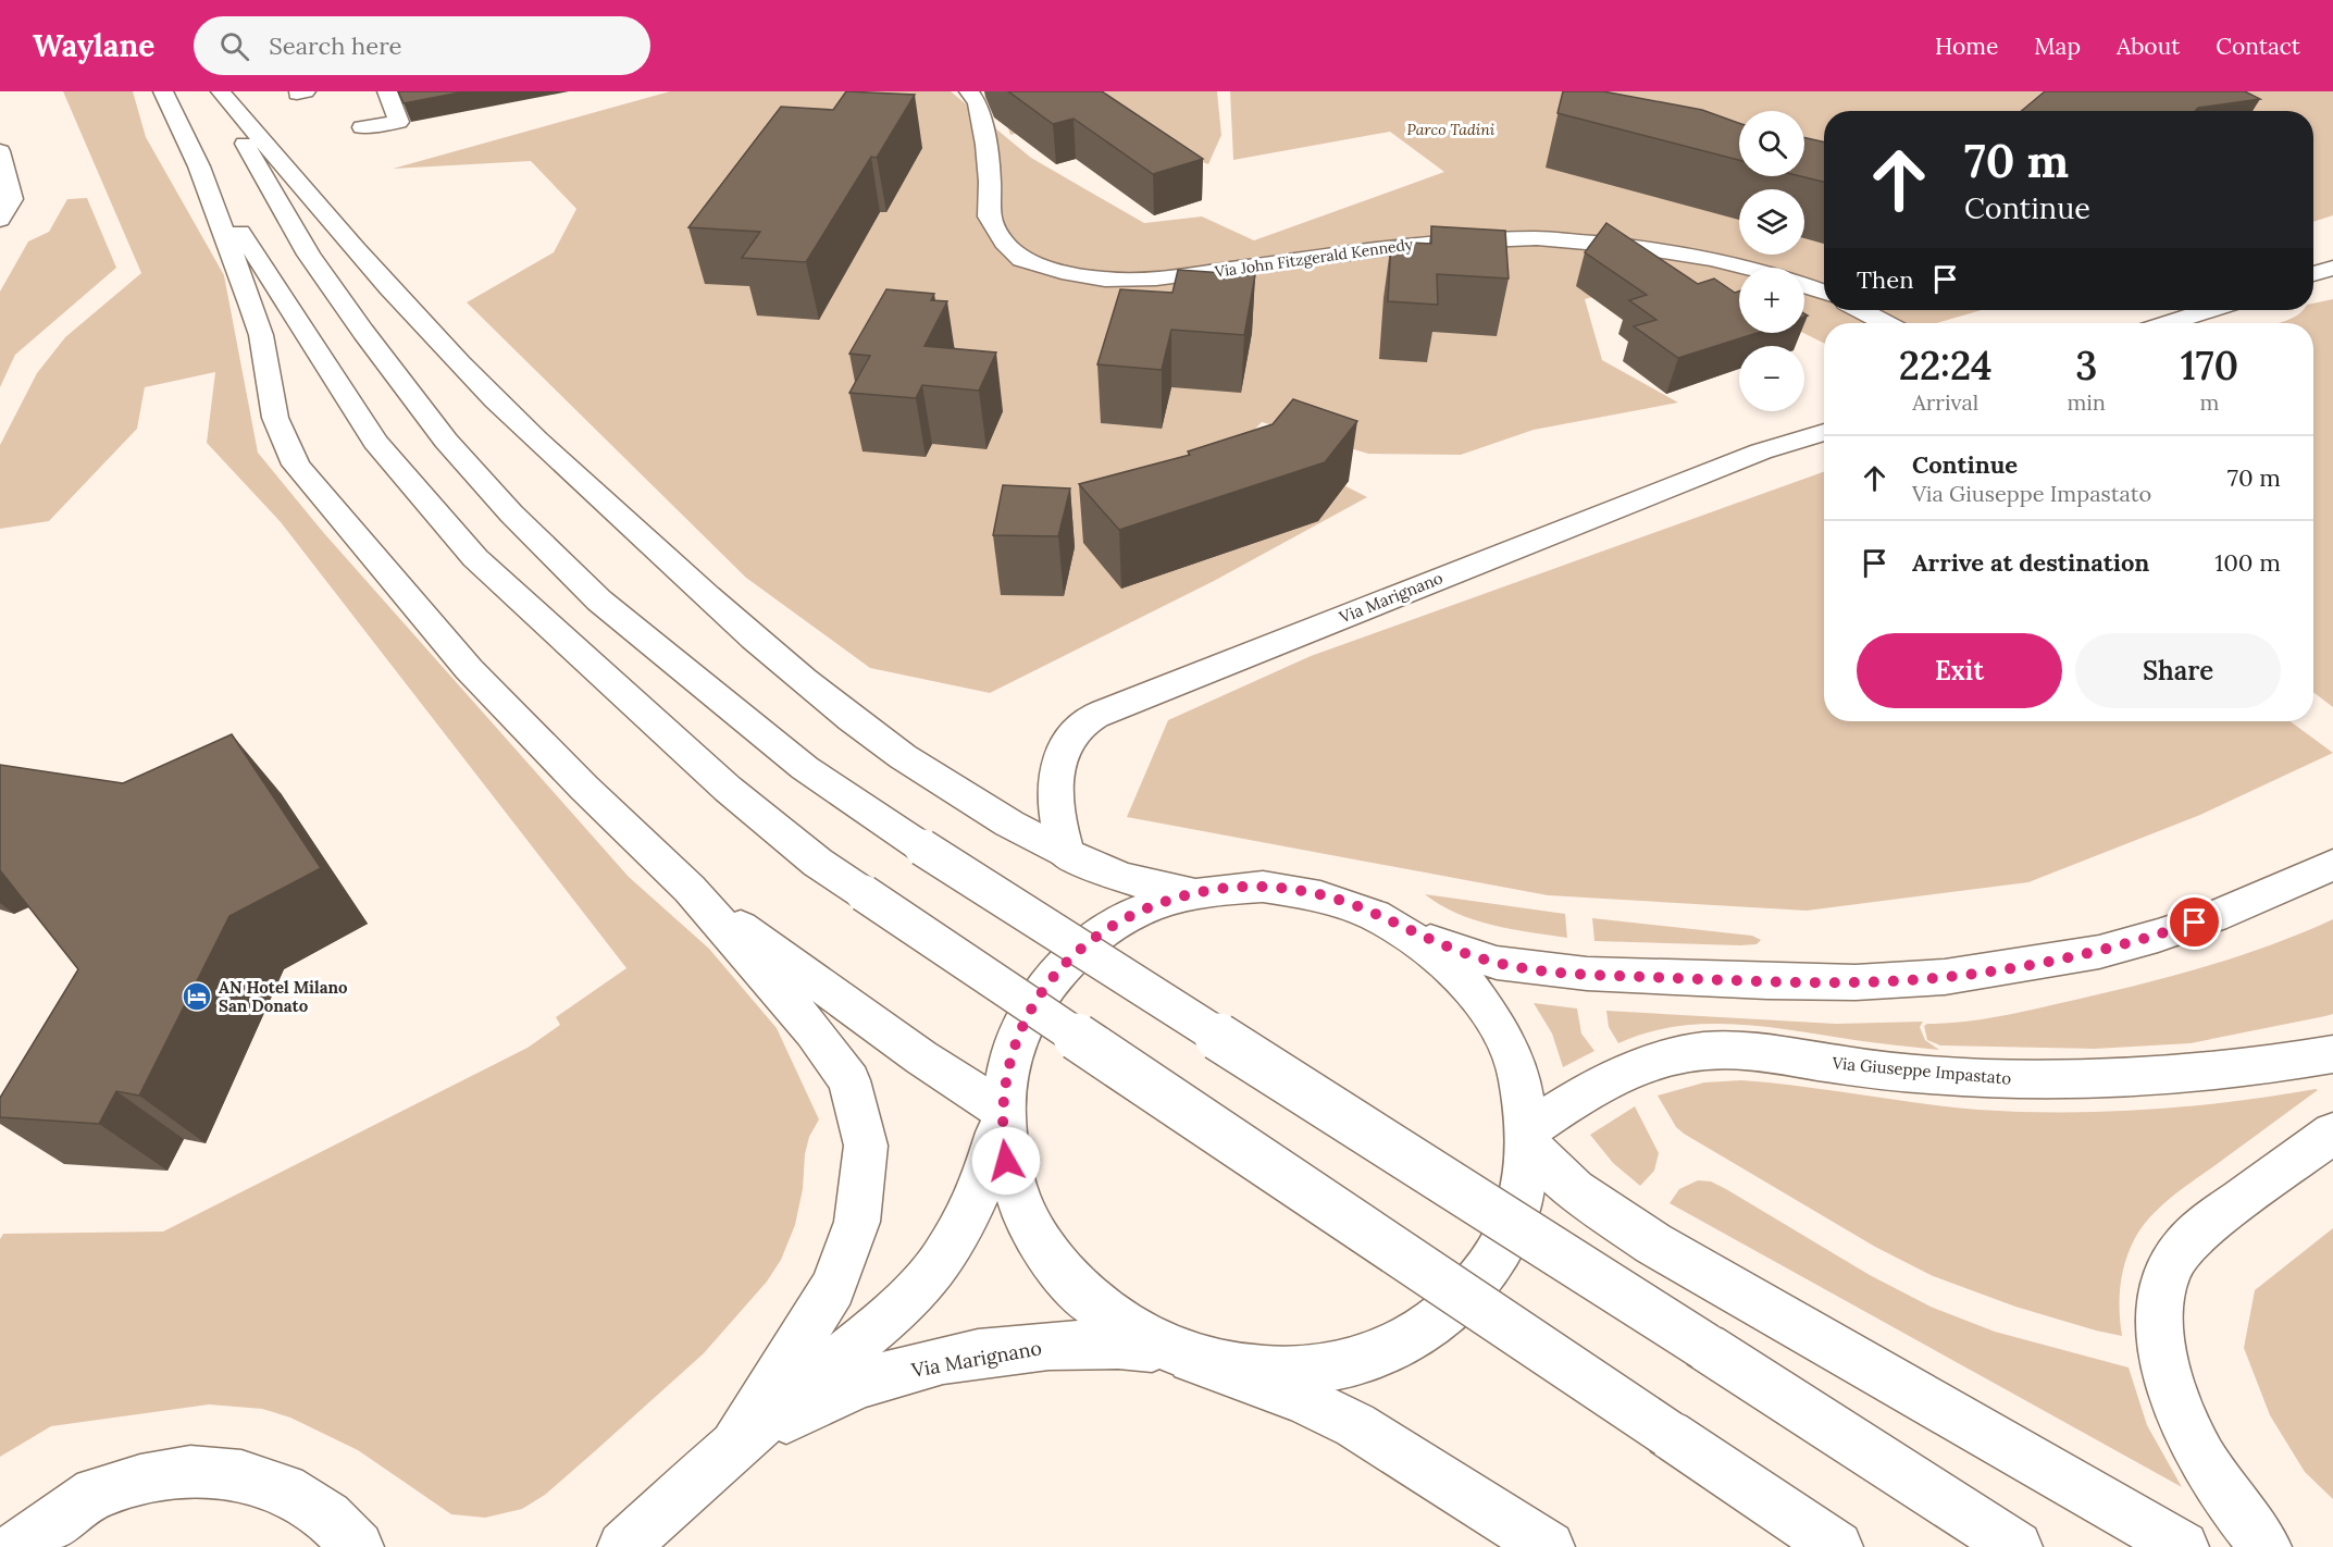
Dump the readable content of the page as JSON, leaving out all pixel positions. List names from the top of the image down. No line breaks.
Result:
{"streets":{"main road":["Via John Fitzgerald Kennedy","Via Marignano","Via Giuseppe Impastato"]},"parks":["Parco Tadini"],"places":{"hotel":["AN Hotel Milano San Donato"]},"page":{"header":"Waylane","search":"Search here","nav":["Home","Map","About","Contact"],"map_buttons":["+","−"],"turn":["70 m","Continue"],"then":"Then","eta":["22:24","Arrival","3","min","170","m"],"list":[{"name":"Continue","note":"Via Giuseppe Impastato","value":"70 m"},{"name":"Arrive at destination","value":"100 m"}],"buttons":["Exit","Share"]}}
